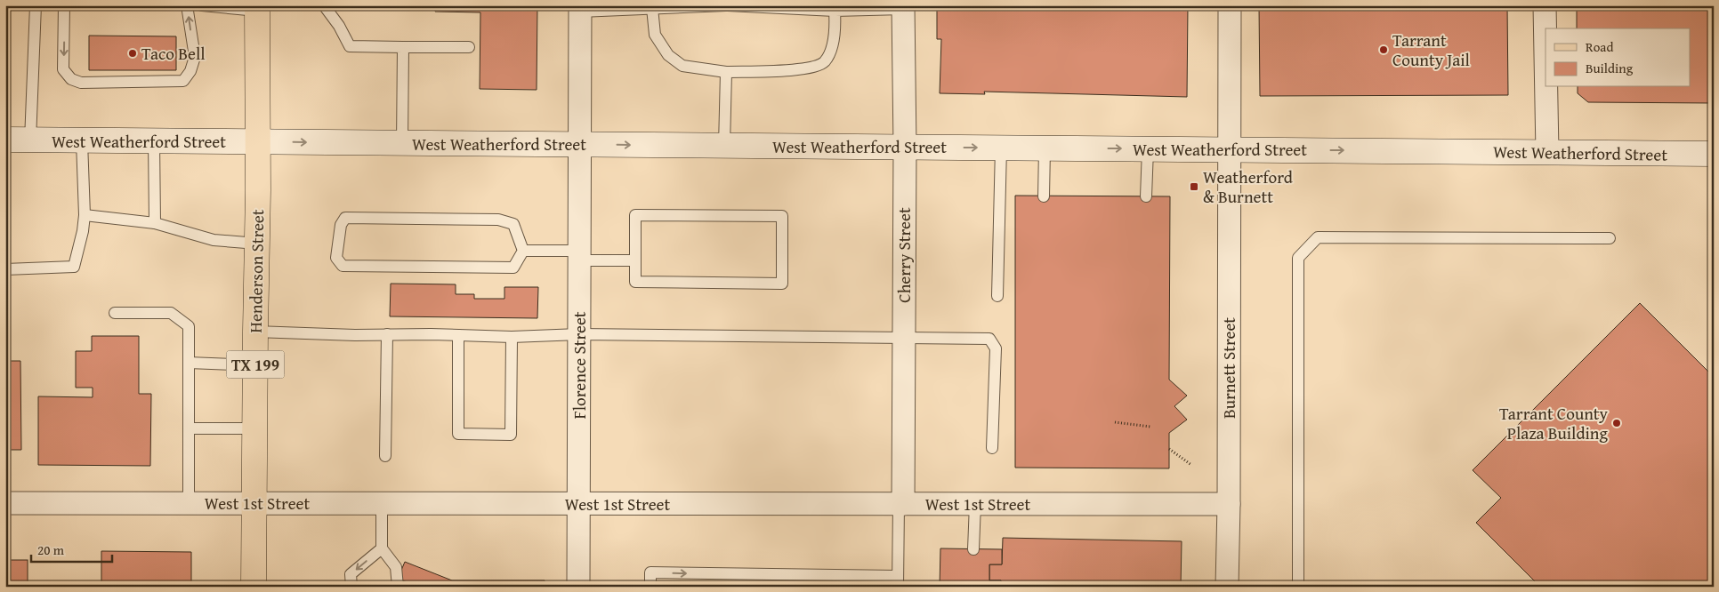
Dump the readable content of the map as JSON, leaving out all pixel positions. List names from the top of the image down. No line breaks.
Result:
{"streets":{"main road":["West Weatherford Street","Henderson Street","TX 199"],"street":["Cherry Street","Florence Street","Burnett Street","West 1st Street"]},"crossings":[["West Weatherford Street","Cherry Street"],["West Weatherford Street","Henderson Street"],["West Weatherford Street","TX 199"],["West Weatherford Street","Florence Street"],["West Weatherford Street","Burnett Street"],["Cherry Street","West 1st Street"],["Henderson Street","TX 199"],["Henderson Street","West 1st Street"],["Florence Street","West 1st Street"],["Burnett Street","West 1st Street"]],"one_way":["West Weatherford Street"],"places":{"other":["Tarrant County Jail","Taco Bell","Tarrant County Plaza Building"],"transit":["Weatherford & Burnett"]},"legend":["Road","Building"],"scale_bar":"20 m"}
